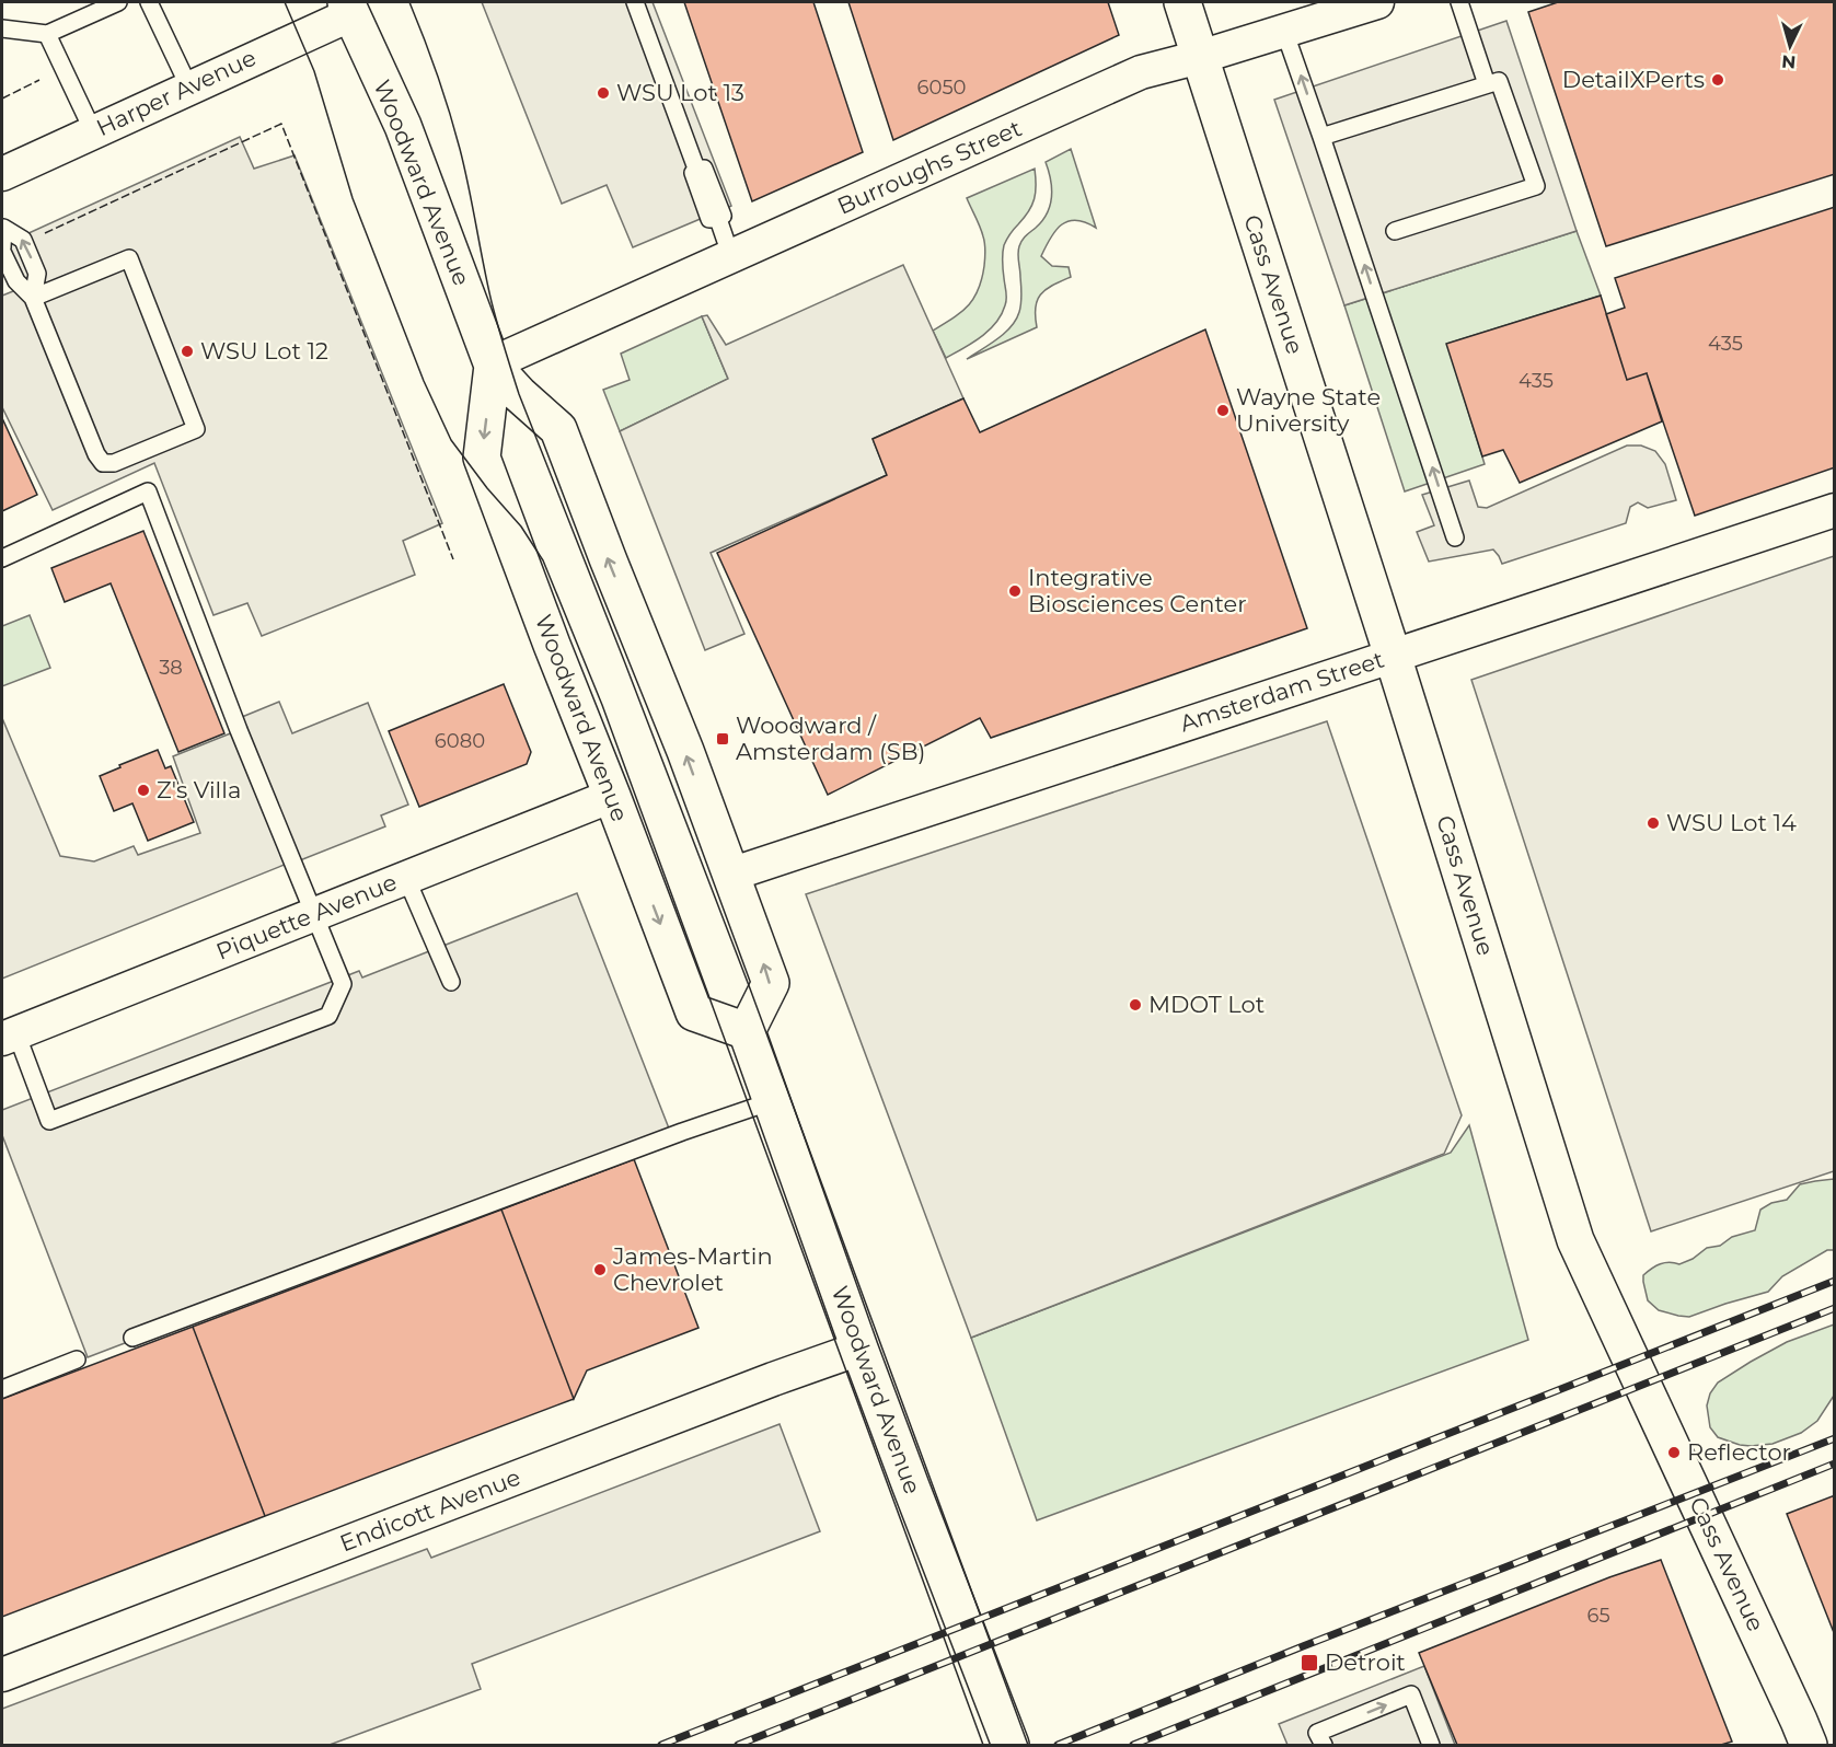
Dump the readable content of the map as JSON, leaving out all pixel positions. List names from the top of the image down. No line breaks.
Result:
{"streets":{"main road":["Woodward Avenue","Cass Avenue"],"street":["Harper Avenue","Burroughs Street","Amsterdam Street","Piquette Avenue","Endicott Avenue"]},"crossings":[["Harper Avenue","Woodward Avenue"],["Burroughs Street","Woodward Avenue"],["Burroughs Street","Cass Avenue"],["Woodward Avenue","Amsterdam Street"],["Woodward Avenue","Piquette Avenue"],["Woodward Avenue","Endicott Avenue"],["Cass Avenue","Amsterdam Street"]],"places":{"other":["DetailXPerts","WSU Lot 13","WSU Lot 12","Wayne State University","Integrative Biosciences Center","Z's Villa","WSU Lot 14","MDOT Lot","James-Martin Chevrolet","Reflector"],"transit":["Woodward / Amsterdam (SB)","Detroit"]},"house_numbers":["6050","435","435","38","6080","65"],"north":"bottom"}
